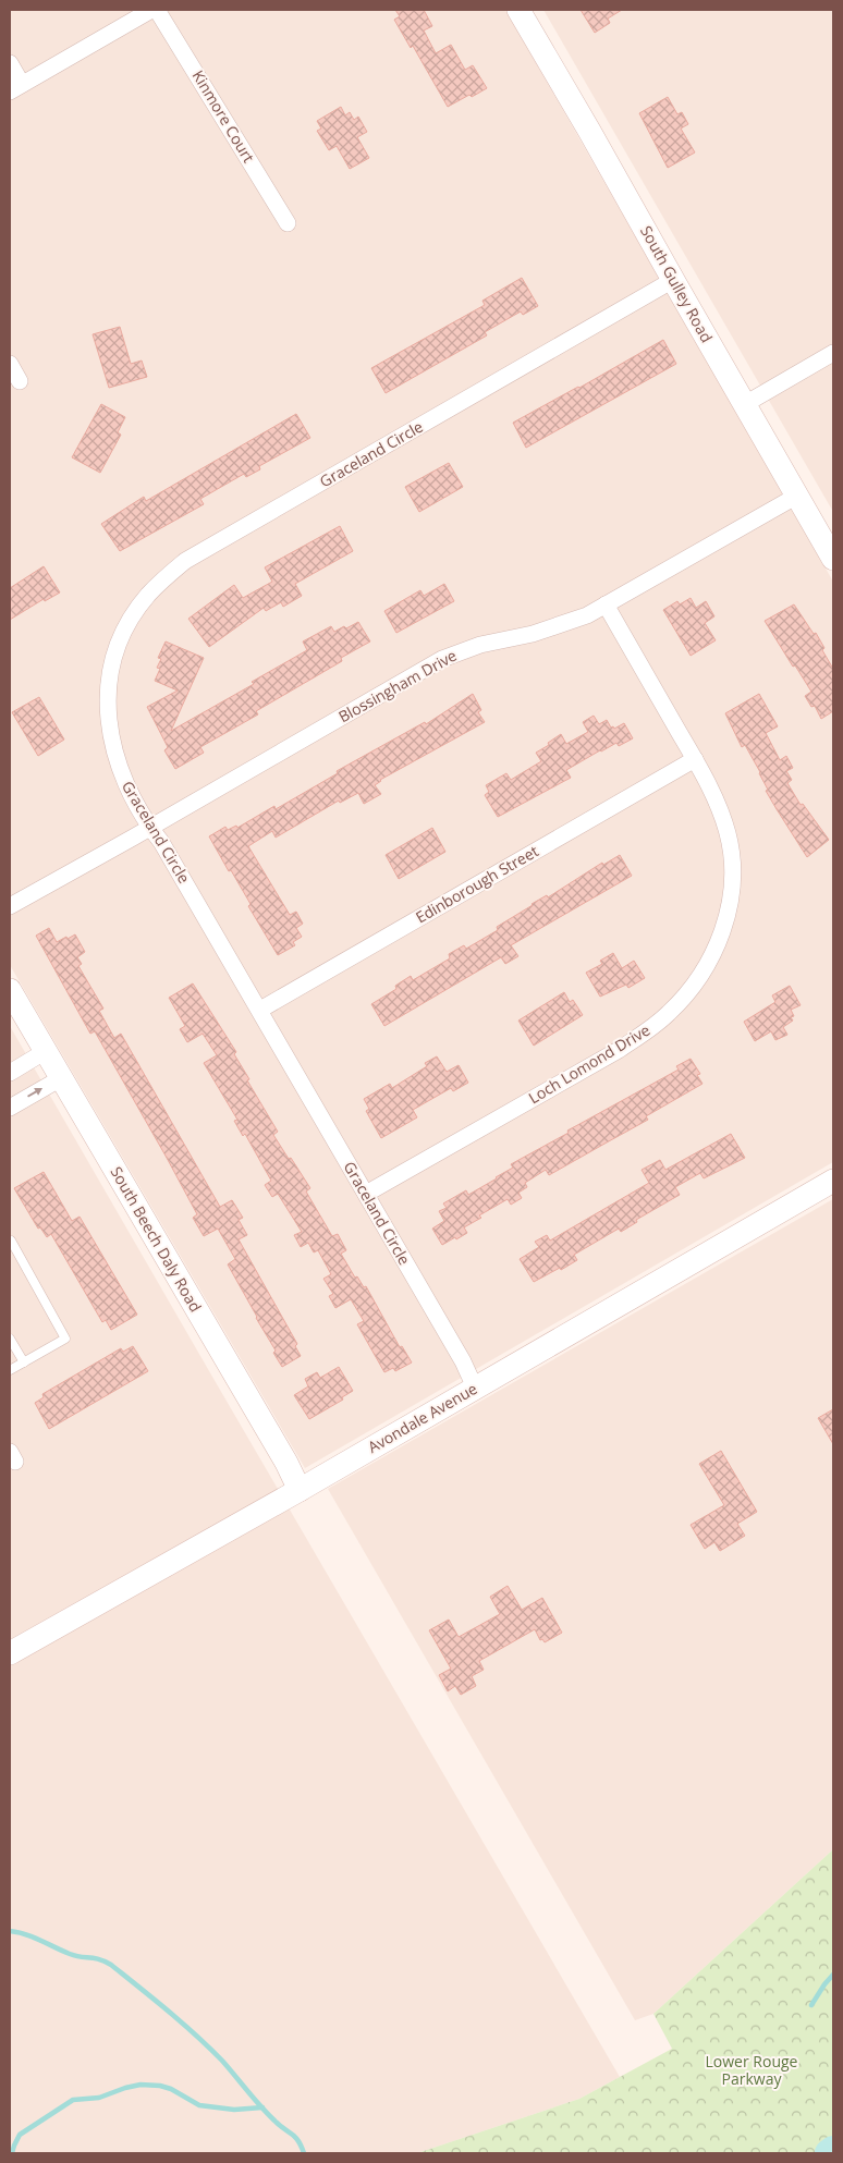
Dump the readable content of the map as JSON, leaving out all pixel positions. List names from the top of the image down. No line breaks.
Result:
{"streets":{"street":["Kinmore Court","South Gulley Road","Graceland Circle","Blossingham Drive","Edinborough Street","Loch Lomond Drive","South Beech Daly Road","Avondale Avenue"]},"crossings":[["South Gulley Road","Graceland Circle"],["South Gulley Road","Blossingham Drive"],["Graceland Circle","Blossingham Drive"],["Graceland Circle","Edinborough Street"],["Graceland Circle","Loch Lomond Drive"],["Graceland Circle","Avondale Avenue"],["Blossingham Drive","Loch Lomond Drive"],["Edinborough Street","Loch Lomond Drive"],["South Beech Daly Road","Avondale Avenue"]],"parks":["Lower Rouge Parkway"]}
